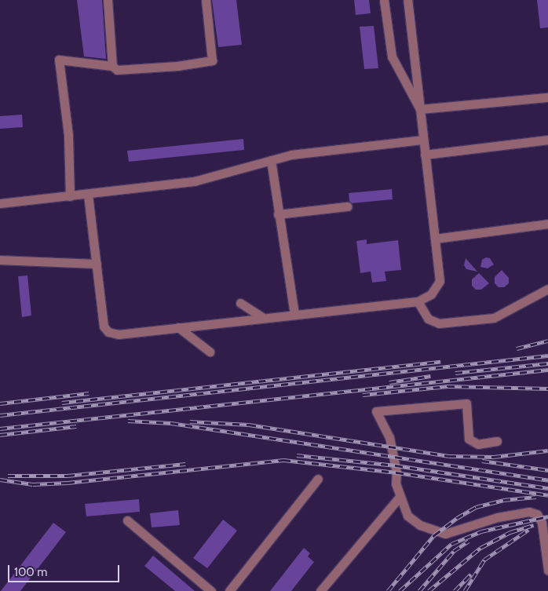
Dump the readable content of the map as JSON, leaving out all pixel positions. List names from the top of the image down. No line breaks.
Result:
{"scale_bar":"100 m"}
